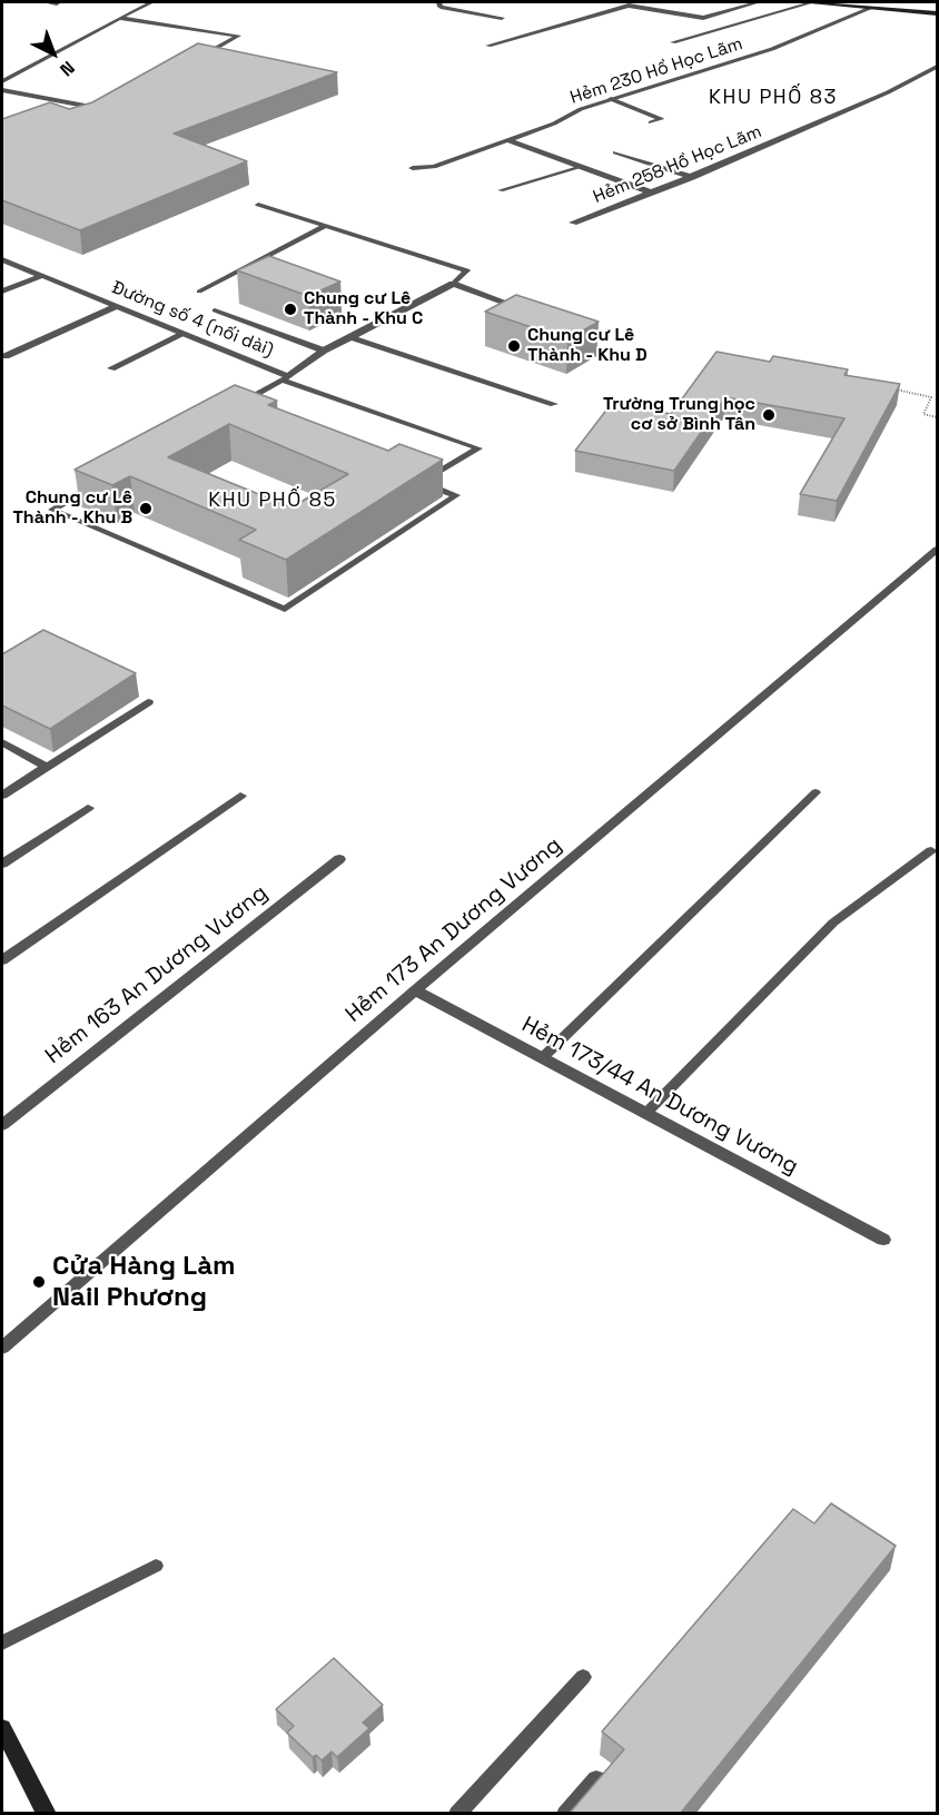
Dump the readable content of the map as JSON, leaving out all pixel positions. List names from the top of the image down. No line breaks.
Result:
{"streets":{"street":["Hẻm 230 Hồ Học Lãm","Hẻm 258 Hồ Học Lãm","Đường số 4 (nối dài)","Hẻm 173 An Dương Vương","Hẻm 163 An Dương Vương","Hẻm 173/44 An Dương Vương"]},"crossings":[["Hẻm 173 An Dương Vương","Hẻm 173/44 An Dương Vương"]],"districts":["KHU PHỐ 83","KHU PHỐ 85"],"places":["Chung cư Lê Thành - Khu C","Chung cư Lê Thành - Khu D","Trường Trung học cơ sở Bình Tân","Chung cư Lê Thành - Khu B","Cửa Hàng Làm Nail Phương"],"north":"bottom right"}
